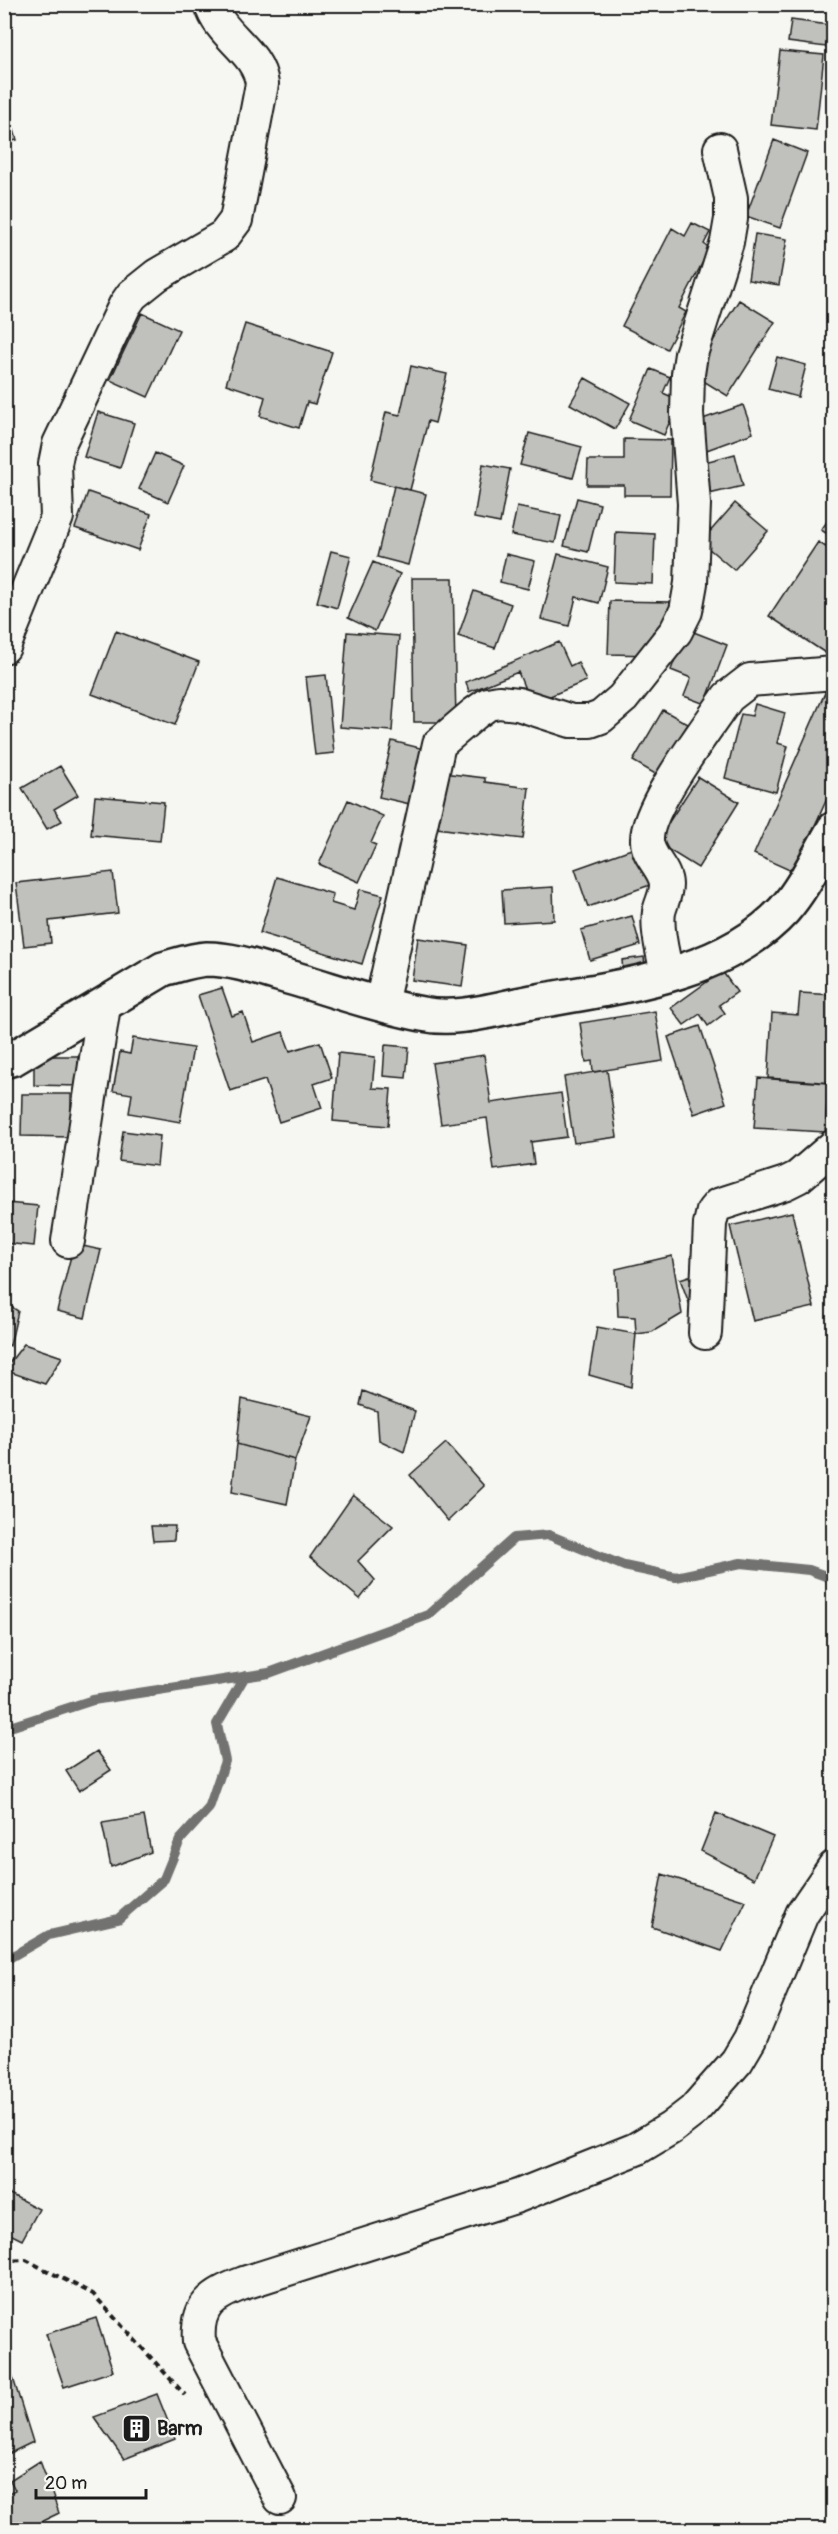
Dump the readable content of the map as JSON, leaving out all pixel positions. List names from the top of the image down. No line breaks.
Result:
{"places":{"building":["Barm"]},"scale_bar":"20 m"}
